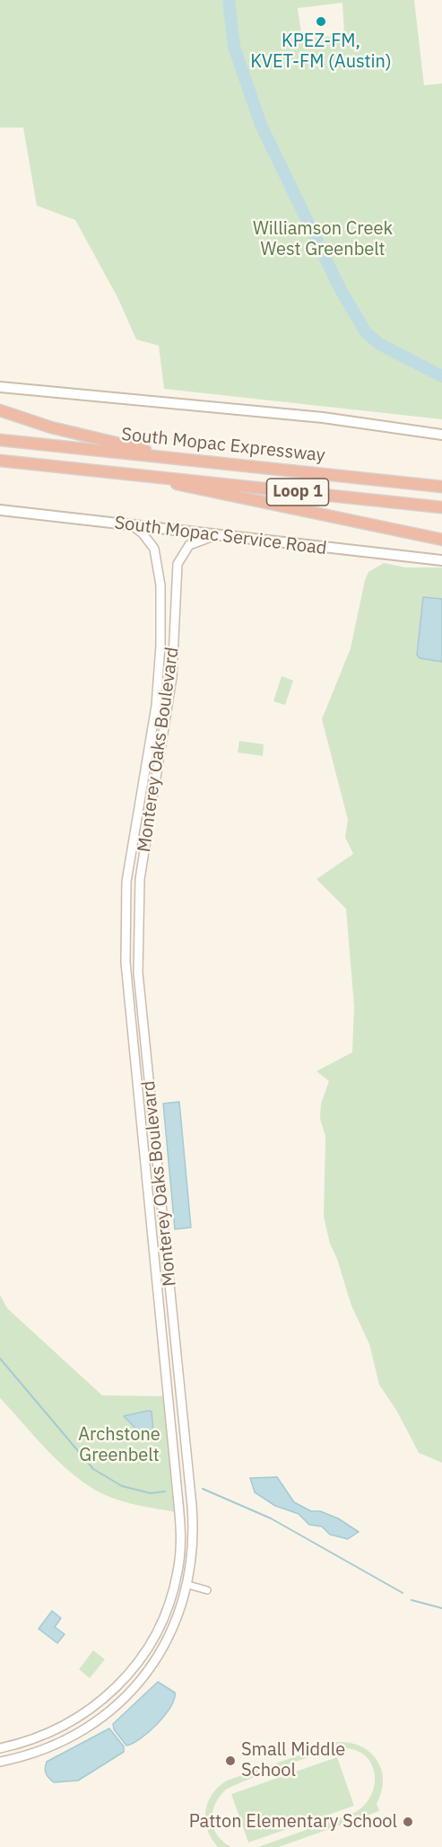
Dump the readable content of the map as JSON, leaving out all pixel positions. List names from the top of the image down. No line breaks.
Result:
{"streets":{"highway":["South Mopac Expressway","Loop 1"],"main road":["South Mopac Service Road"],"street":["Monterey Oaks Boulevard"]},"crossings":[["South Mopac Service Road","Monterey Oaks Boulevard"]],"parks":["Williamson Creek West Greenbelt","Archstone Greenbelt"],"places":["KPEZ-FM, KVET-FM (Austin)","Small Middle School","Patton Elementary School"]}
